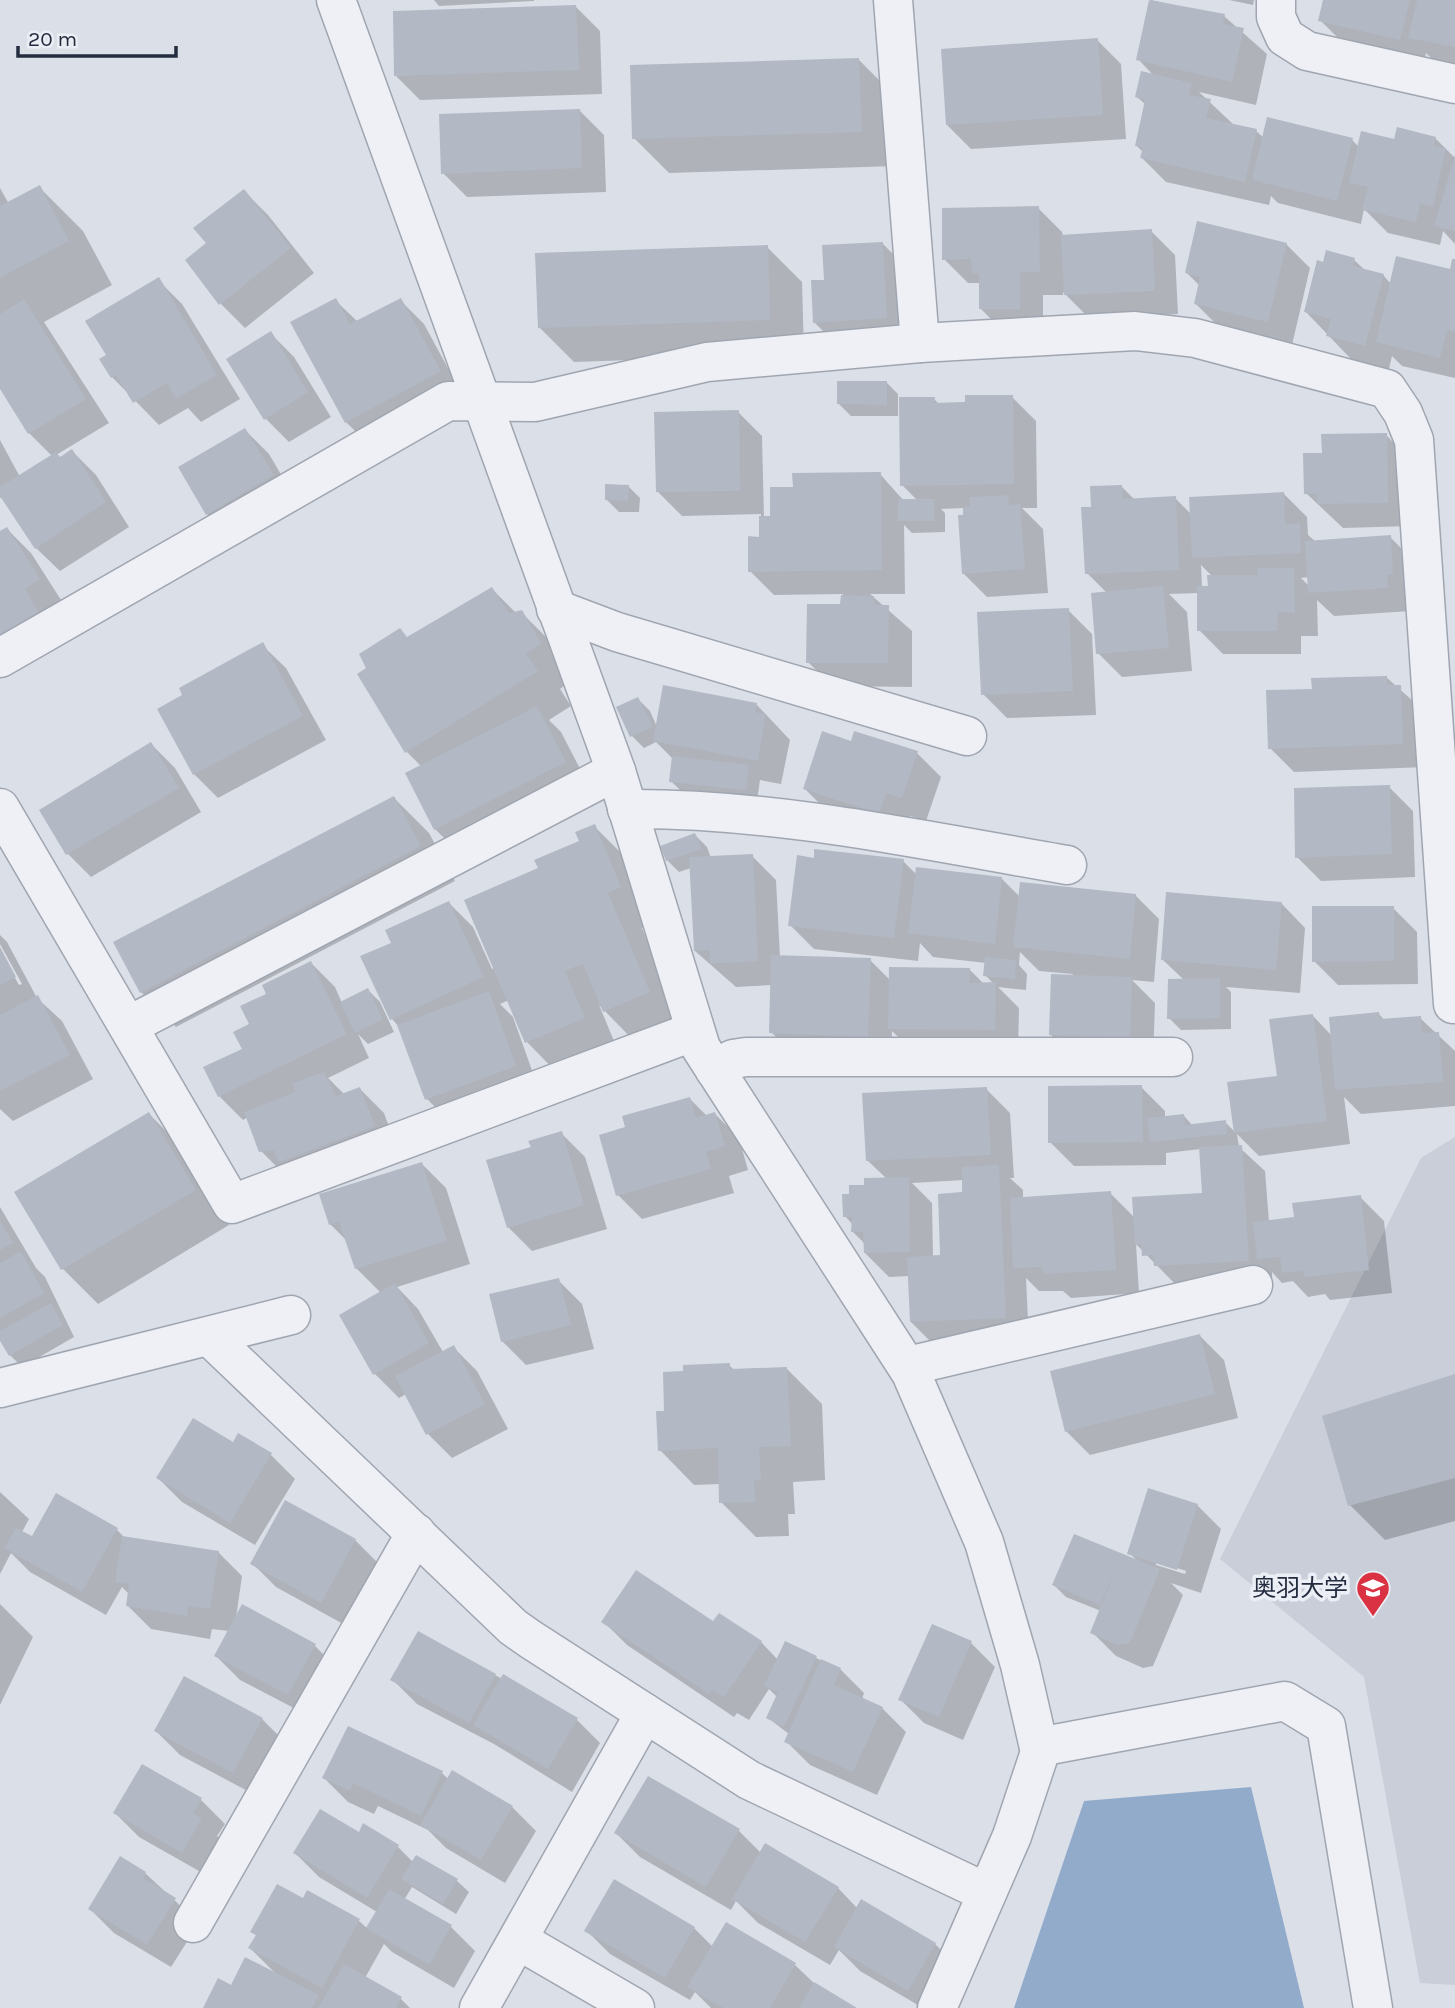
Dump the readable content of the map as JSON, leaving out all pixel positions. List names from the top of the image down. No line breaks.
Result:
{"places":{"school or university":["奥羽大学"]},"scale_bar":"20 m"}
